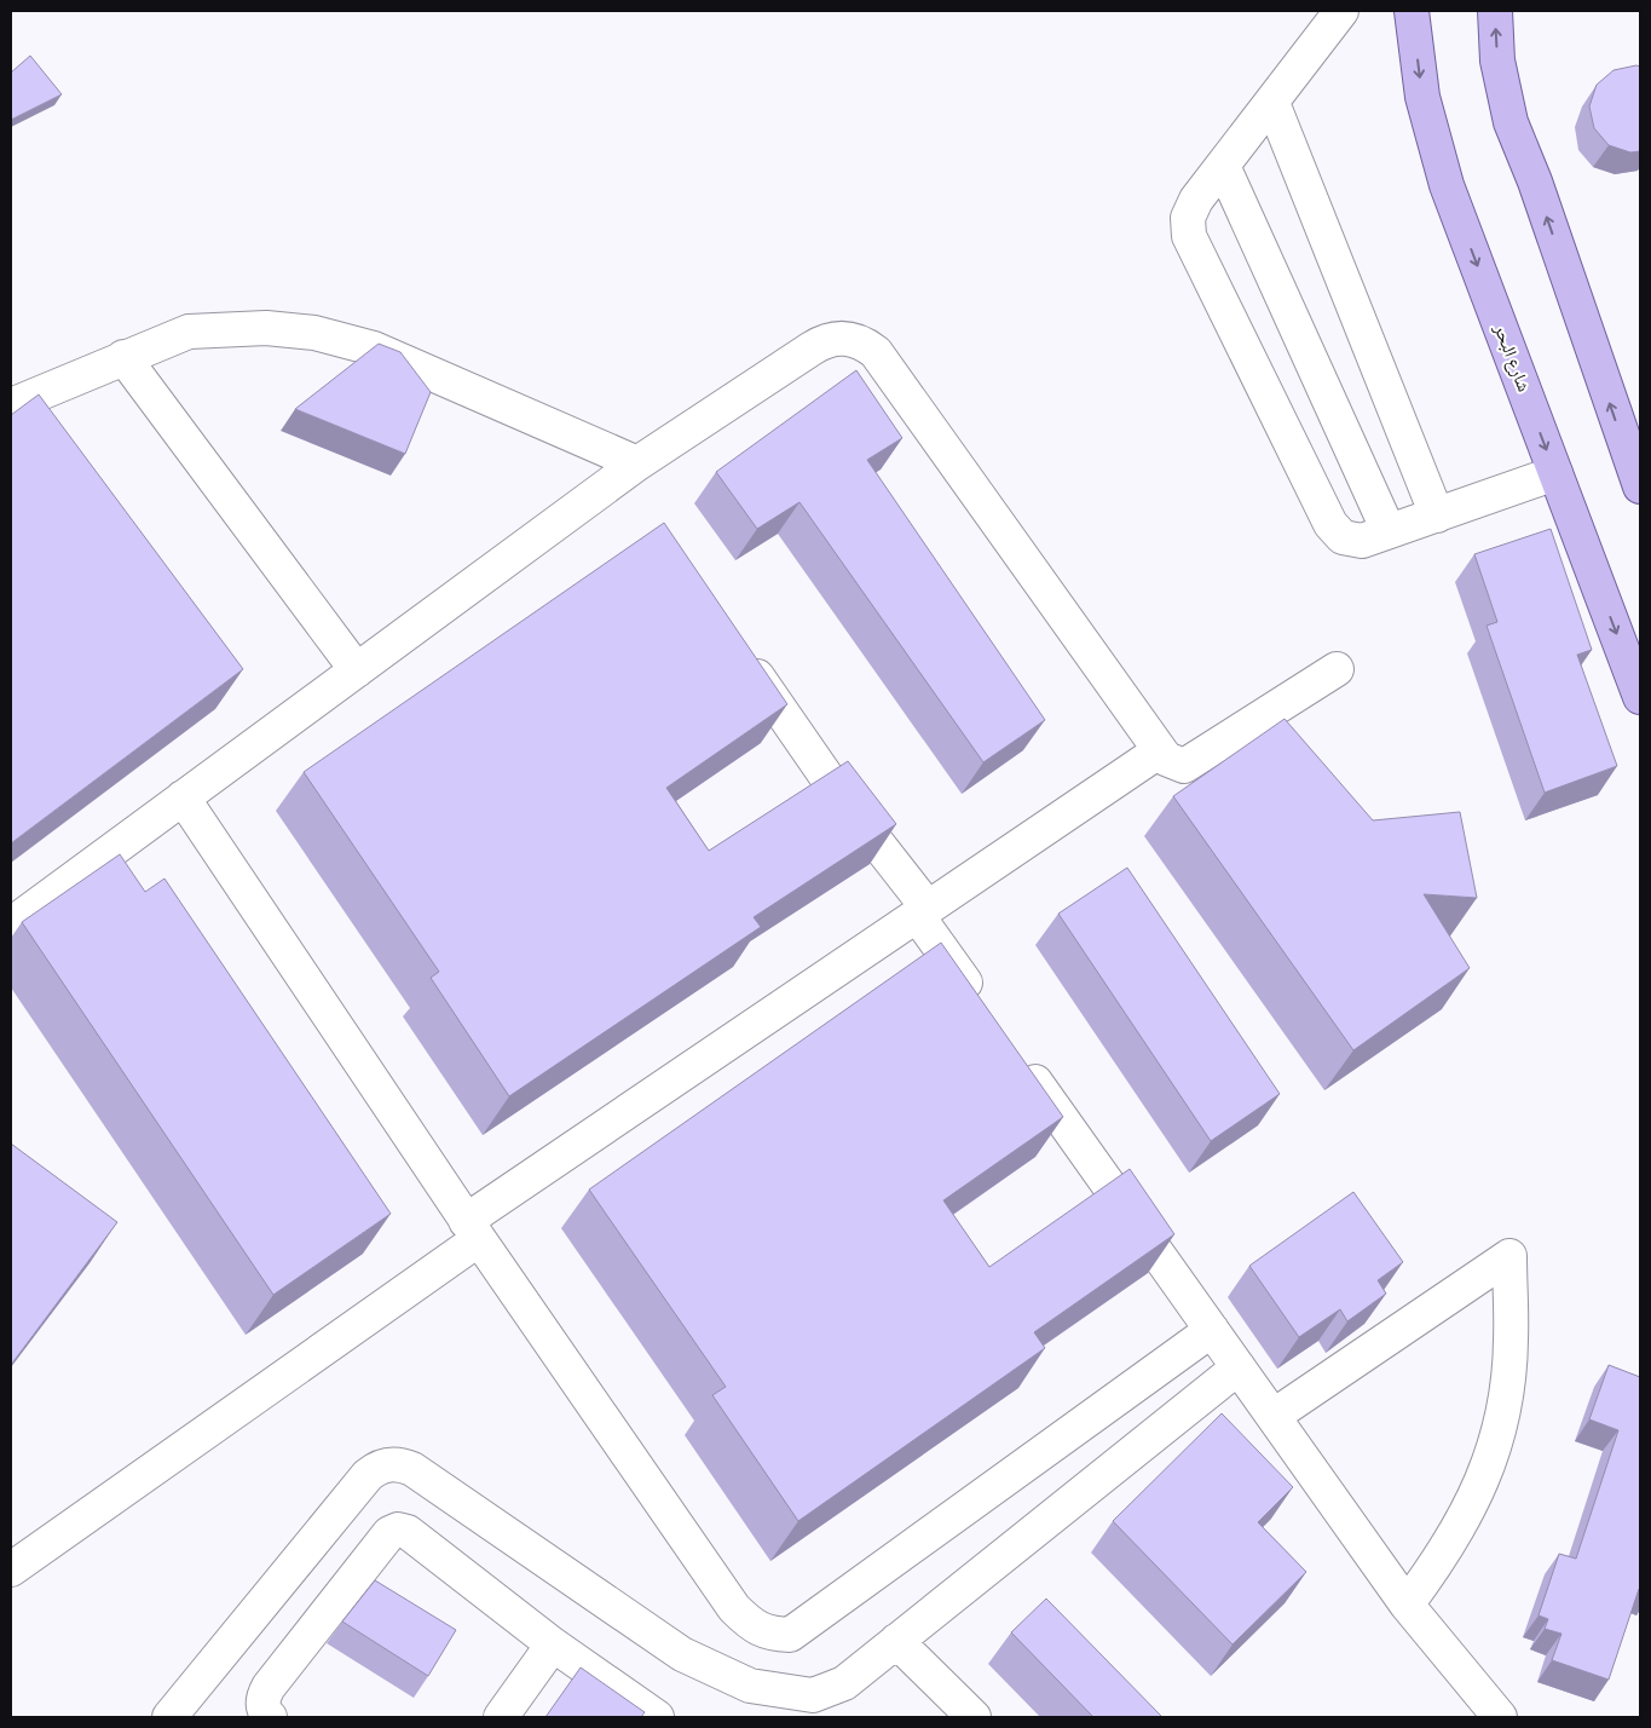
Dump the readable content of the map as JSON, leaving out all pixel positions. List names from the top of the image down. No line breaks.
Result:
{"streets":{"main road":["شارع البحر"]}}
